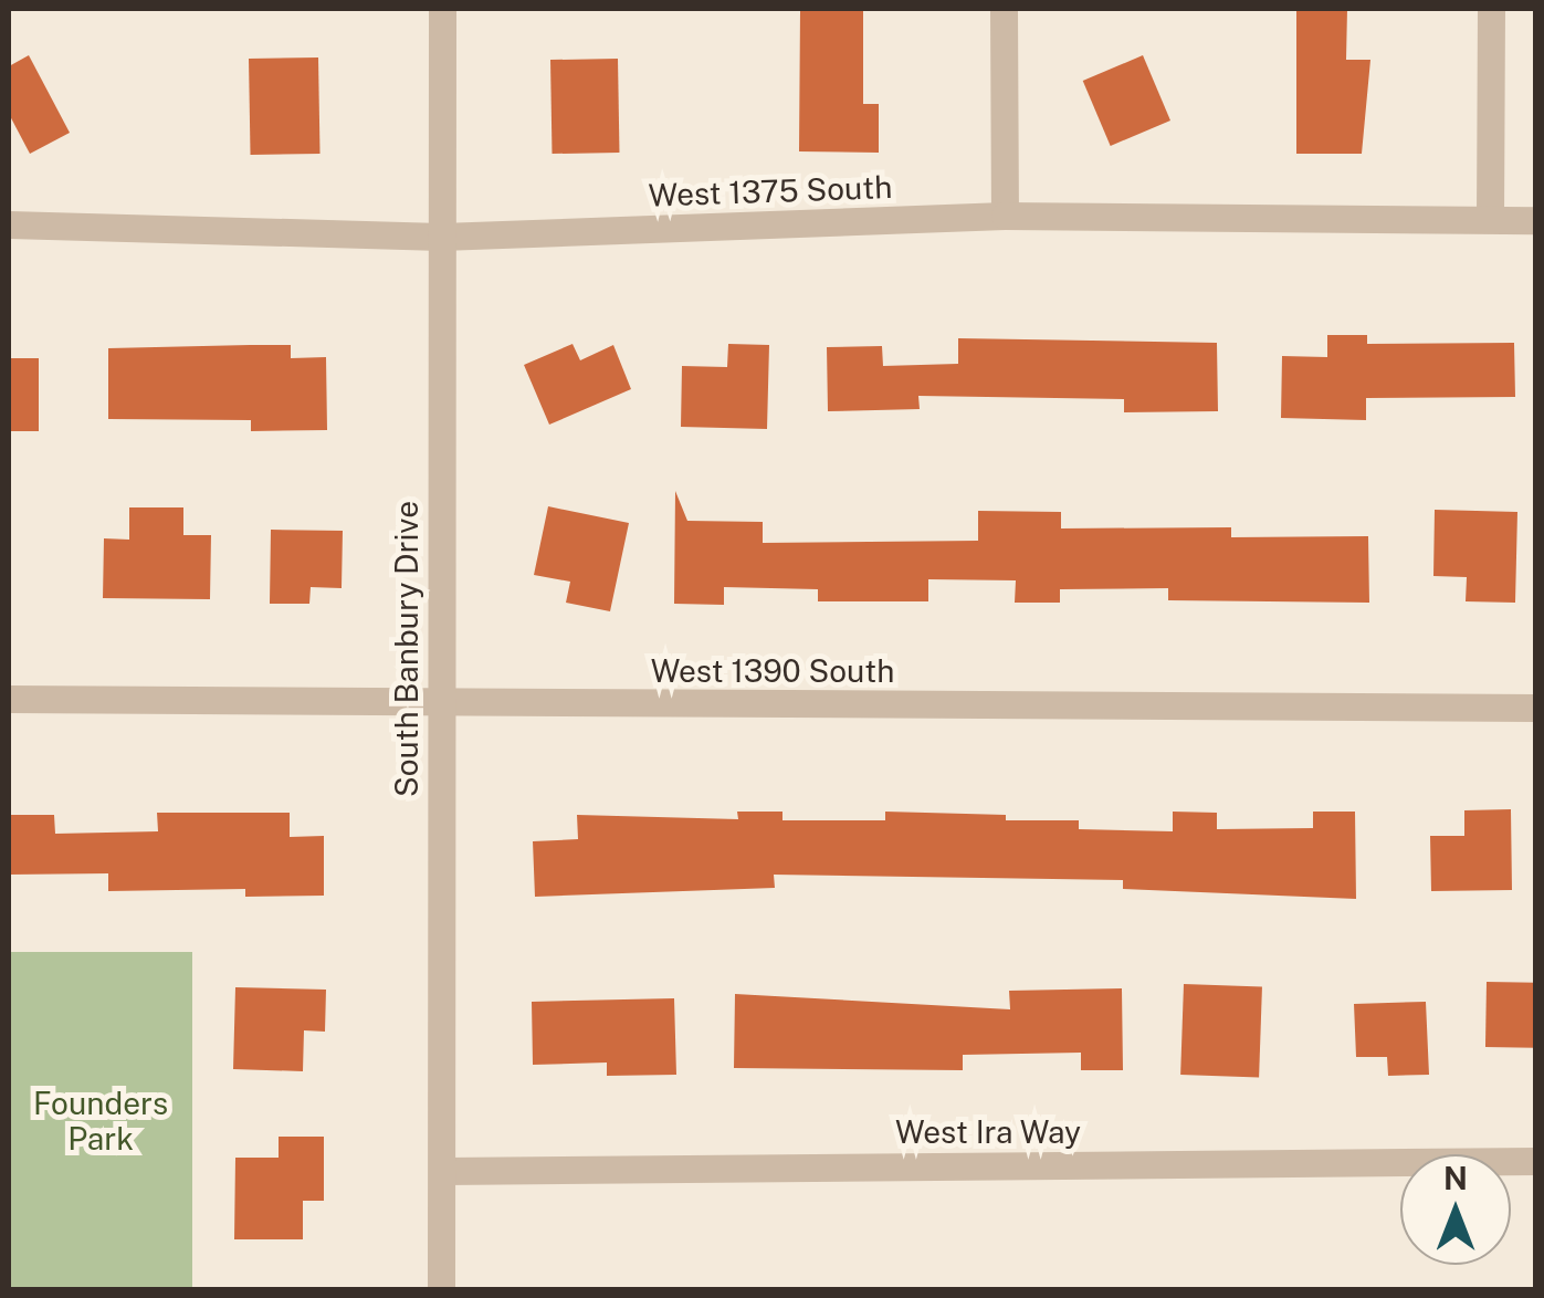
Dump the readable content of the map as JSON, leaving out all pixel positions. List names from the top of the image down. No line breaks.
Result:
{"streets":{"street":["West 1375 South","South Banbury Drive","West 1390 South","West Ira Way"]},"crossings":[["West 1375 South","South Banbury Drive"],["South Banbury Drive","West 1390 South"],["South Banbury Drive","West Ira Way"]],"parks":["Founders Park"],"north":"top"}
